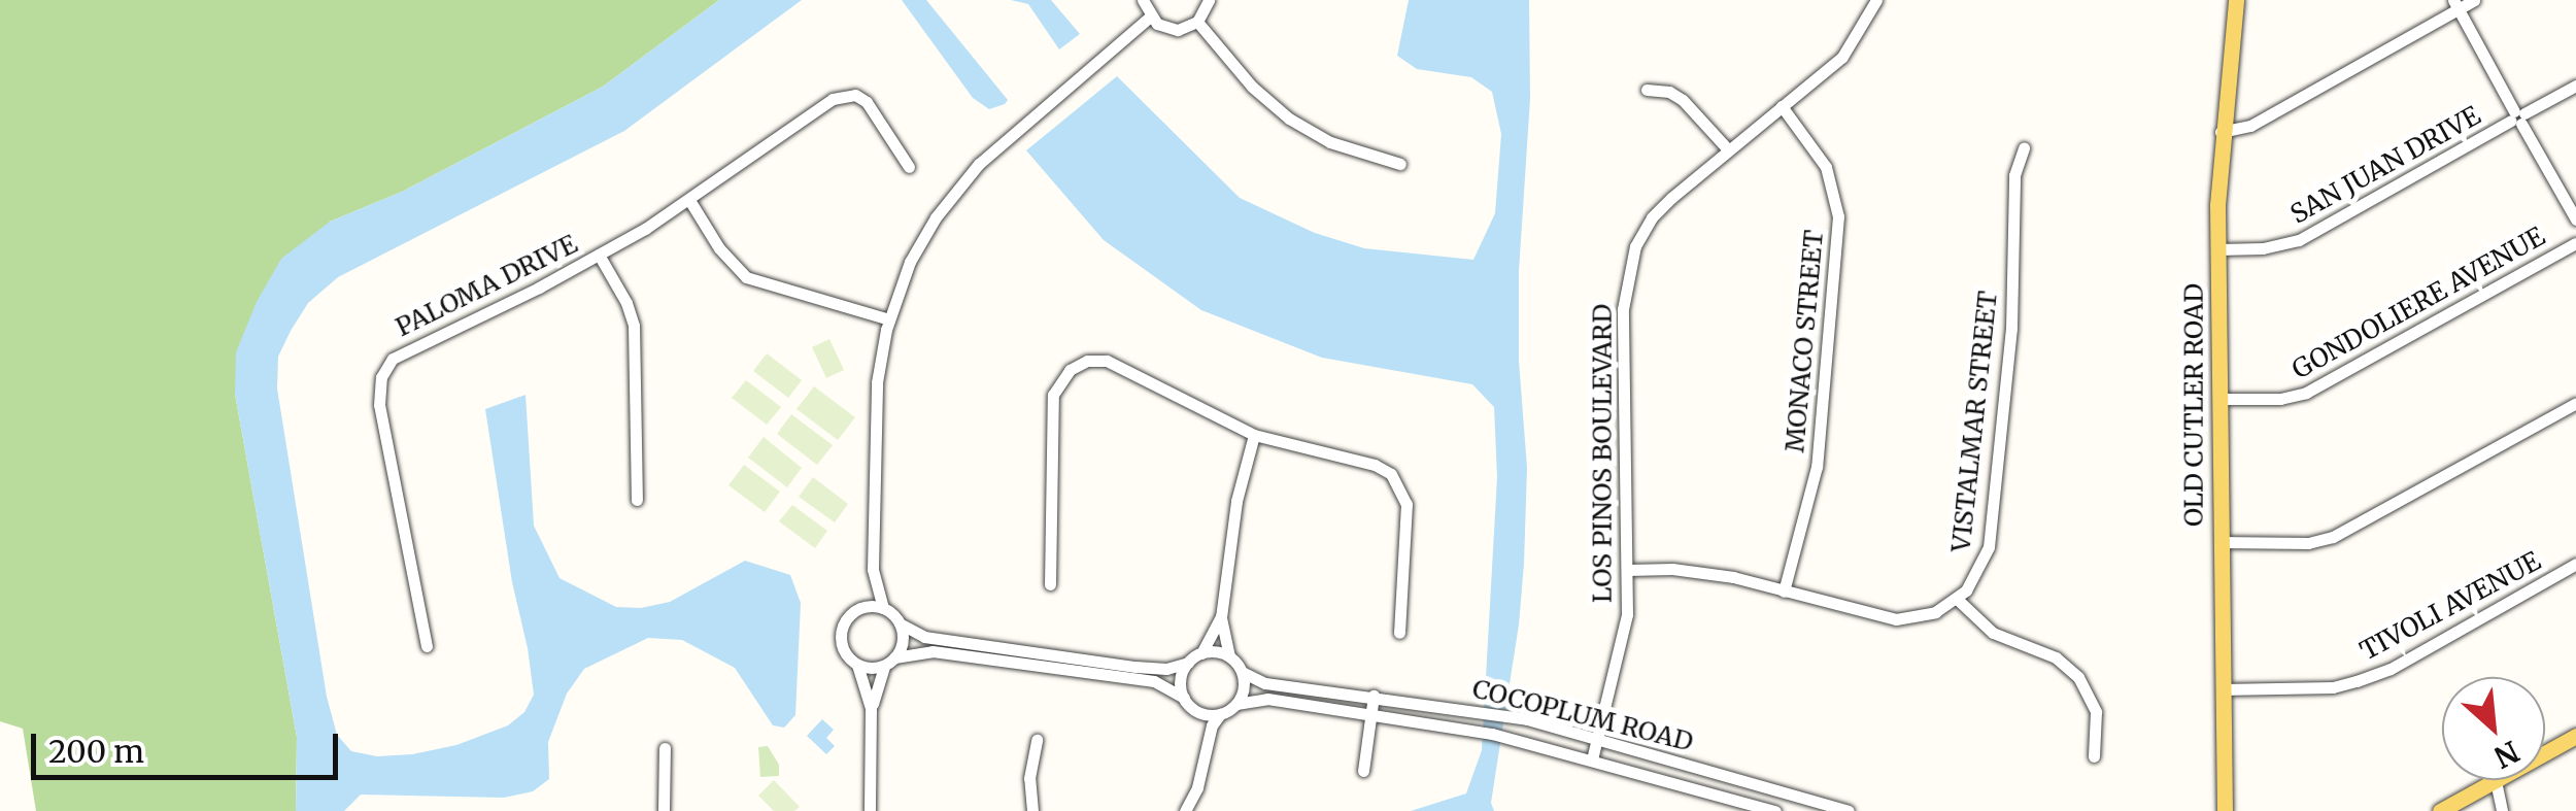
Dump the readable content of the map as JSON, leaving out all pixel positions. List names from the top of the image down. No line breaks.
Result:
{"streets":{"main road":["OLD CUTLER ROAD"],"street":["SAN JUAN DRIVE","PALOMA DRIVE","GONDOLIERE AVENUE","MONACO STREET","VISTALMAR STREET","LOS PINOS BOULEVARD","TIVOLI AVENUE","COCOPLUM ROAD"]},"crossings":[["SAN JUAN DRIVE","OLD CUTLER ROAD"],["GONDOLIERE AVENUE","OLD CUTLER ROAD"],["MONACO STREET","LOS PINOS BOULEVARD"],["OLD CUTLER ROAD","TIVOLI AVENUE"],["LOS PINOS BOULEVARD","COCOPLUM ROAD"]],"scale_bar":"200 m","north":"bottom right"}
